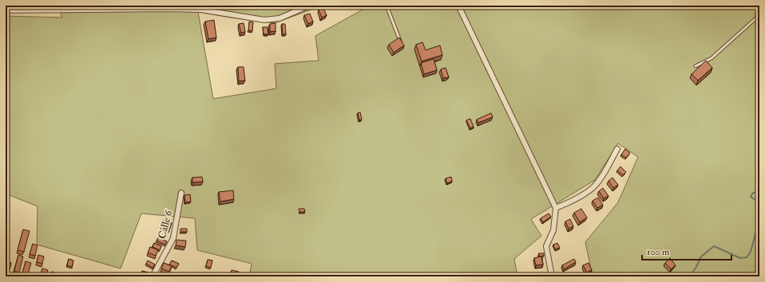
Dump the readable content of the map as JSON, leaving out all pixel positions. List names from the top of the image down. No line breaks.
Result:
{"streets":{"street":["Calle 6"]},"scale_bar":"100 m"}
